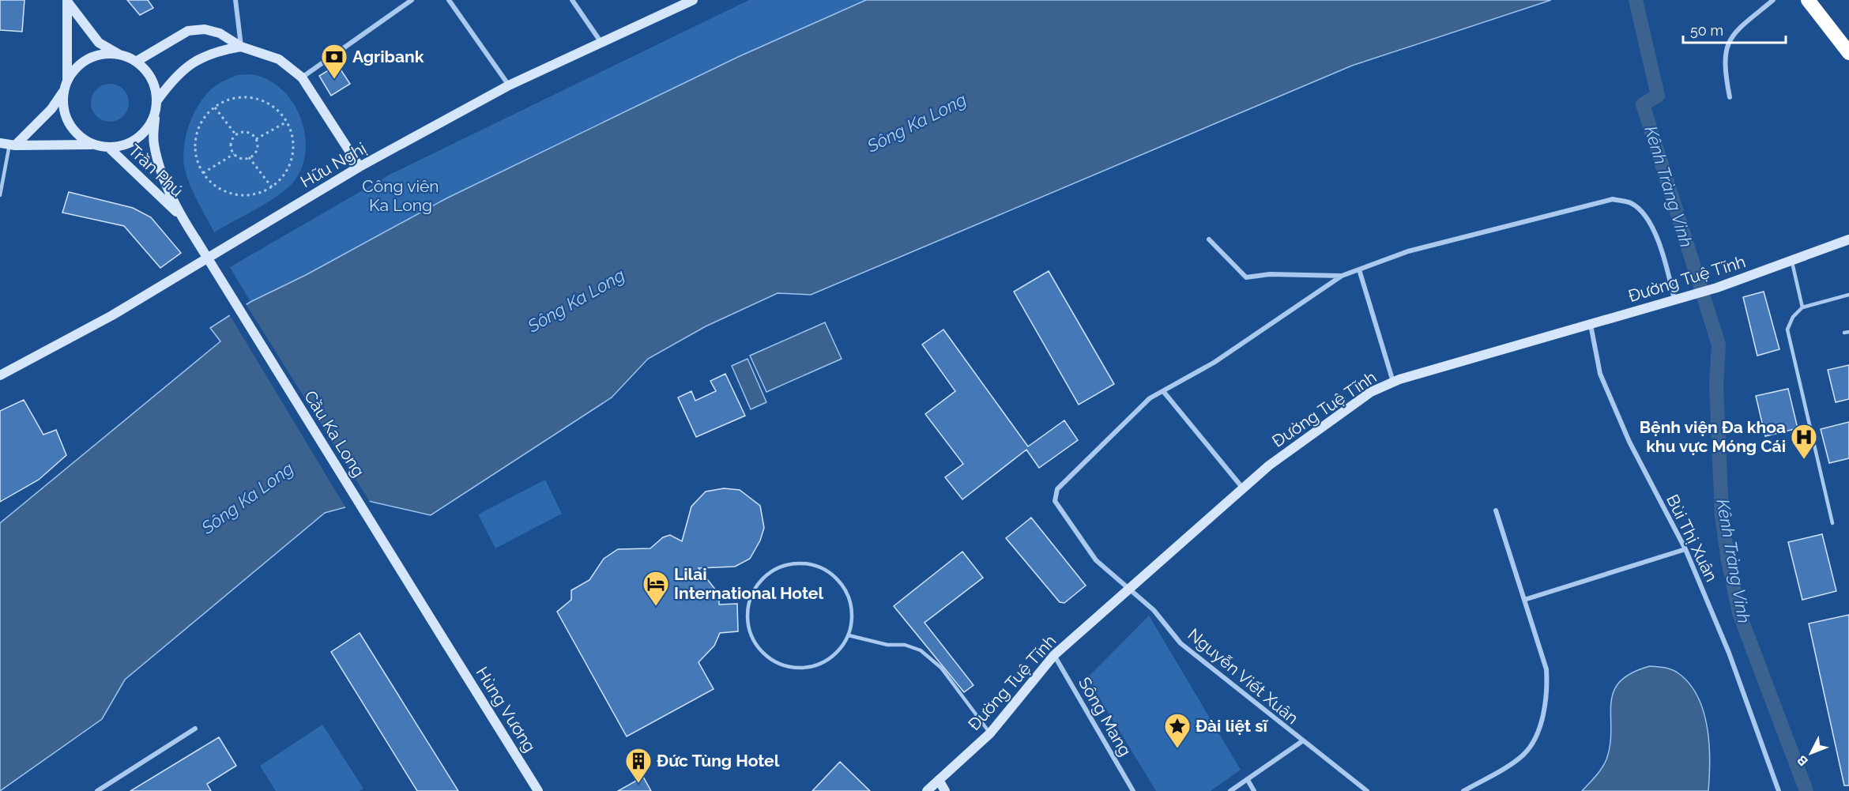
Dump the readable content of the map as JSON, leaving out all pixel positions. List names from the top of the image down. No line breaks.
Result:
{"streets":{"street":["Hữu Nghị","Trần Phú","Đường Tuệ Tĩnh","Cầu Ka Long","Bùi Thị Xuân","Nguyễn Viết Xuân","Hùng Vương","Sông Mang"]},"crossings":[["Trần Phú","Cầu Ka Long"],["Đường Tuệ Tĩnh","Bùi Thị Xuân"],["Đường Tuệ Tĩnh","Nguyễn Viết Xuân"],["Đường Tuệ Tĩnh","Sông Mang"],["Cầu Ka Long","Hùng Vương"]],"water":["Sông Ka Long","Kênh Tràng Vinh"],"parks":["Công viên Ka Long"],"places":{"bank":["Agribank"],"hospital":["Bệnh viện Đa khoa khu vực Móng Cái"],"hotel":["Lilai International Hotel"],"place":["Đài liệt sĩ"],"building":["Đức Tùng Hotel"]},"scale_bar":"50 m","north":"bottom left"}
